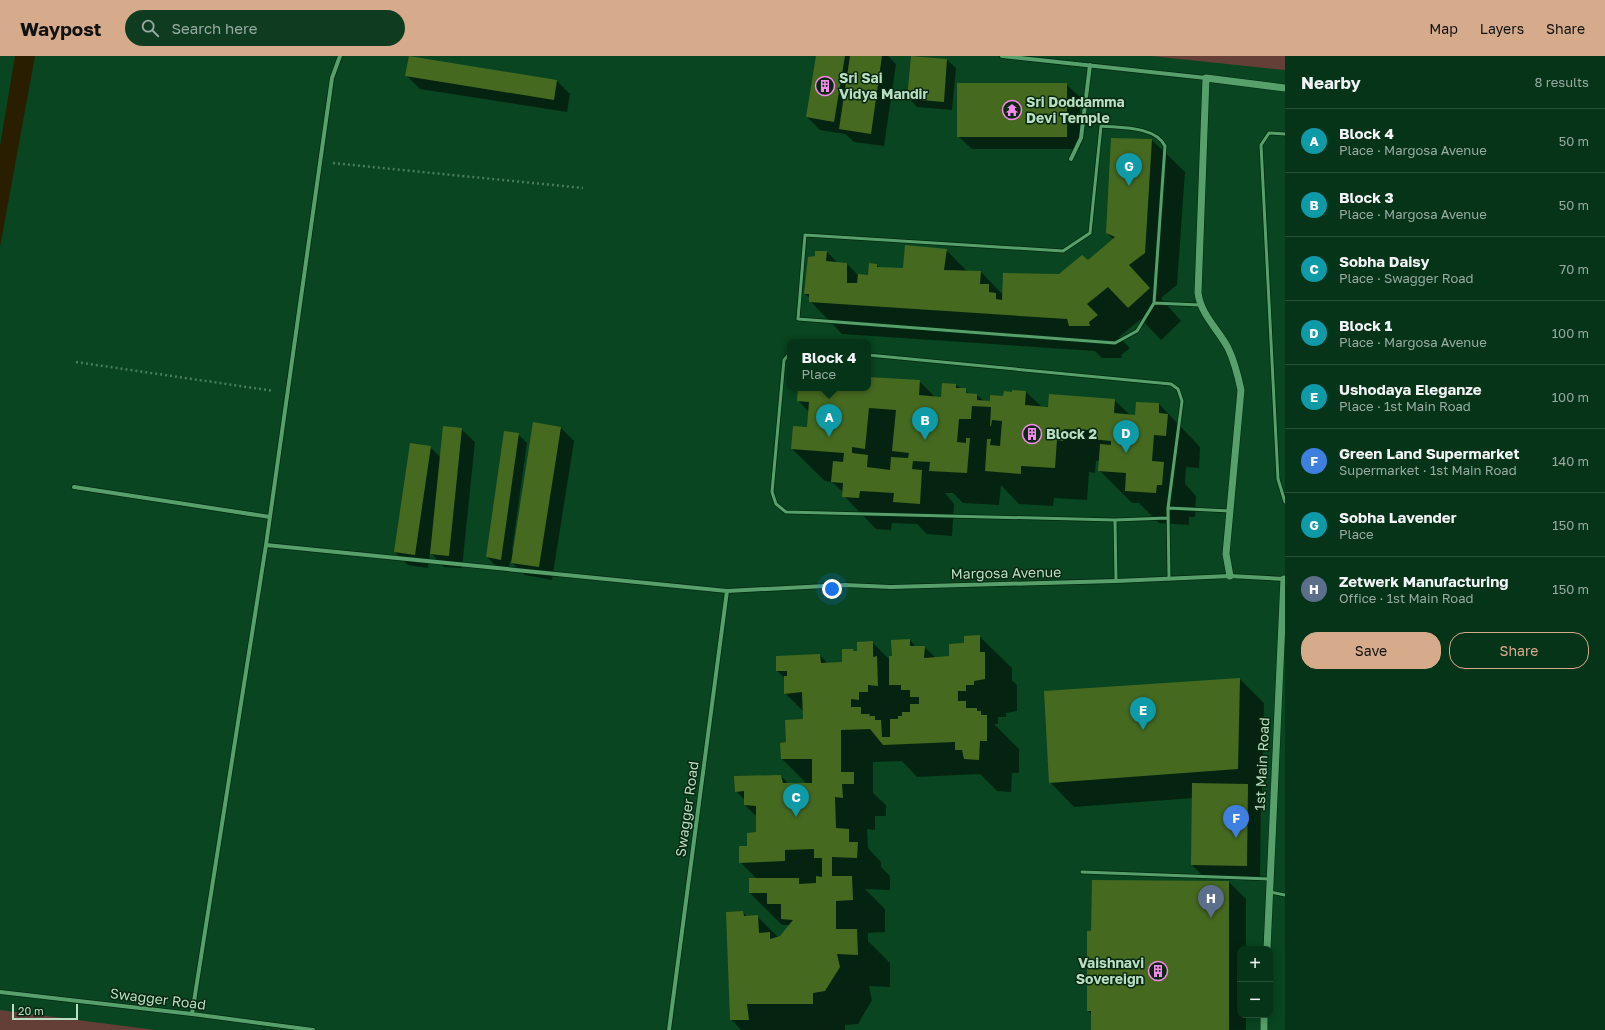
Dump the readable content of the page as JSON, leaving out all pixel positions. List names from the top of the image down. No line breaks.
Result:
{"streets":{"street":["Margosa Avenue","1st Main Road","Swagger Road"]},"crossings":[["Margosa Avenue","1st Main Road"],["Margosa Avenue","Swagger Road"]],"places":{"building":["Sri Sai Vidya Mandir","Block 2","Vaishnavi Sovereign"],"temple":["Sri Doddamma Devi Temple"]},"scale_bar":"20 m","page":{"header":"Waypost","search":"Search here","nav":["Map","Layers","Share"],"heading":["Nearby","8 results"],"list":[{"mark":"A","name":"Block 4","note":"Place · Margosa Avenue","value":"50 m"},{"mark":"B","name":"Block 3","note":"Place · Margosa Avenue","value":"50 m"},{"mark":"C","name":"Sobha Daisy","note":"Place · Swagger Road","value":"70 m"},{"mark":"D","name":"Block 1","note":"Place · Margosa Avenue","value":"100 m"},{"mark":"E","name":"Ushodaya Eleganze","note":"Place · 1st Main Road","value":"100 m"},{"mark":"F","name":"Green Land Supermarket","note":"Supermarket · 1st Main Road","value":"140 m"},{"mark":"G","name":"Sobha Lavender","note":"Place","value":"150 m"},{"mark":"H","name":"Zetwerk Manufacturing","note":"Office · 1st Main Road","value":"150 m"}],"pins":["G","A","B","D","E","C","F","H"],"popup":["Block 4","Place"],"buttons":["Save","Share"],"map_buttons":["+","−"],"scale":"20 m"}}
